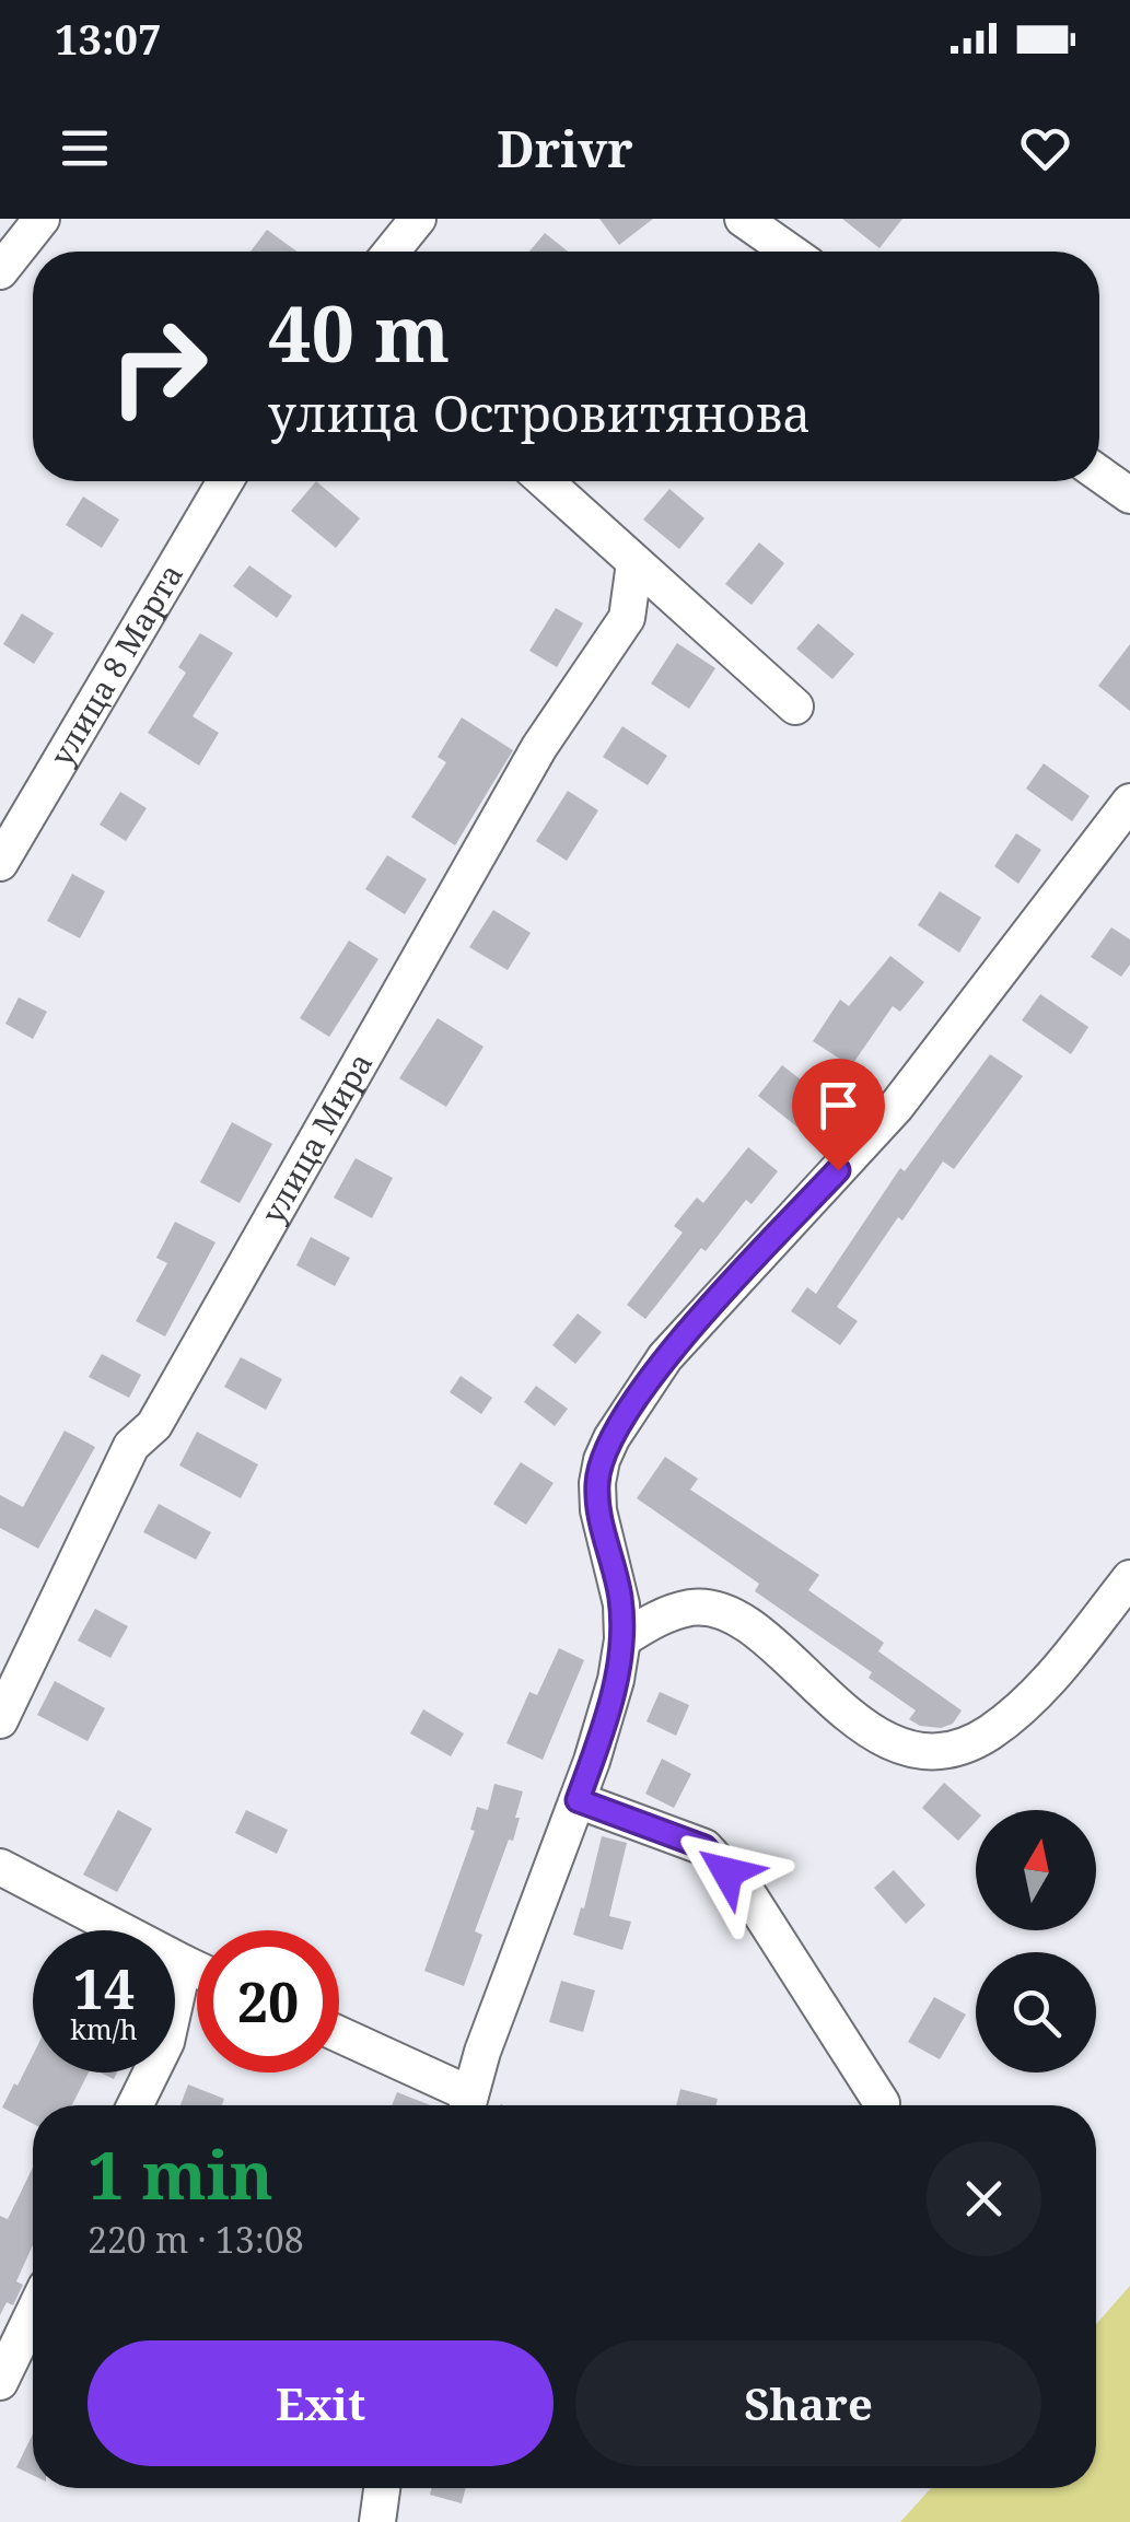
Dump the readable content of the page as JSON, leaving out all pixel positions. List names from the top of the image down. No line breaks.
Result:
{"streets":{"street":["улица 8 Марта","улица Мира"]},"north":"top","page":{"status":"13:07","header":"Drivr","turn":["40 m","улица Островитянова"],"speed":"14 km/h","limit":"20","heading":["1 min","220 m · 13:08"],"buttons":["Exit","Share"]}}
